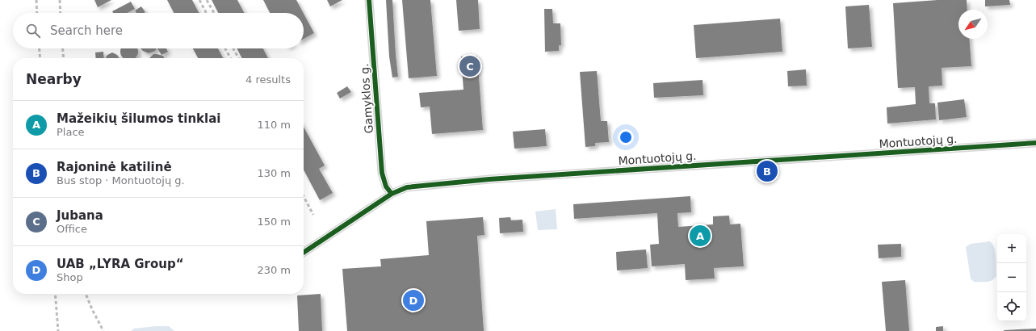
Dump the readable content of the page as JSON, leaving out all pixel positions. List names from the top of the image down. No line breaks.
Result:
{"streets":{"street":["Gamyklos g.","Montuotojų g."]},"crossings":[["Gamyklos g.","Montuotojų g."]],"north":"bottom left","page":{"search":"Search here","pins":["C","B","A","D"],"heading":["Nearby","4 results"],"list":[{"mark":"A","name":"Mažeikių šilumos tinklai","note":"Place","value":"110 m"},{"mark":"B","name":"Rajoninė katilinė","note":"Bus stop · Montuotojų g.","value":"130 m"},{"mark":"C","name":"Jubana","note":"Office","value":"150 m"},{"mark":"D","name":"UAB „LYRA Group“","note":"Shop","value":"230 m"}],"map_buttons":["+","−"]}}
